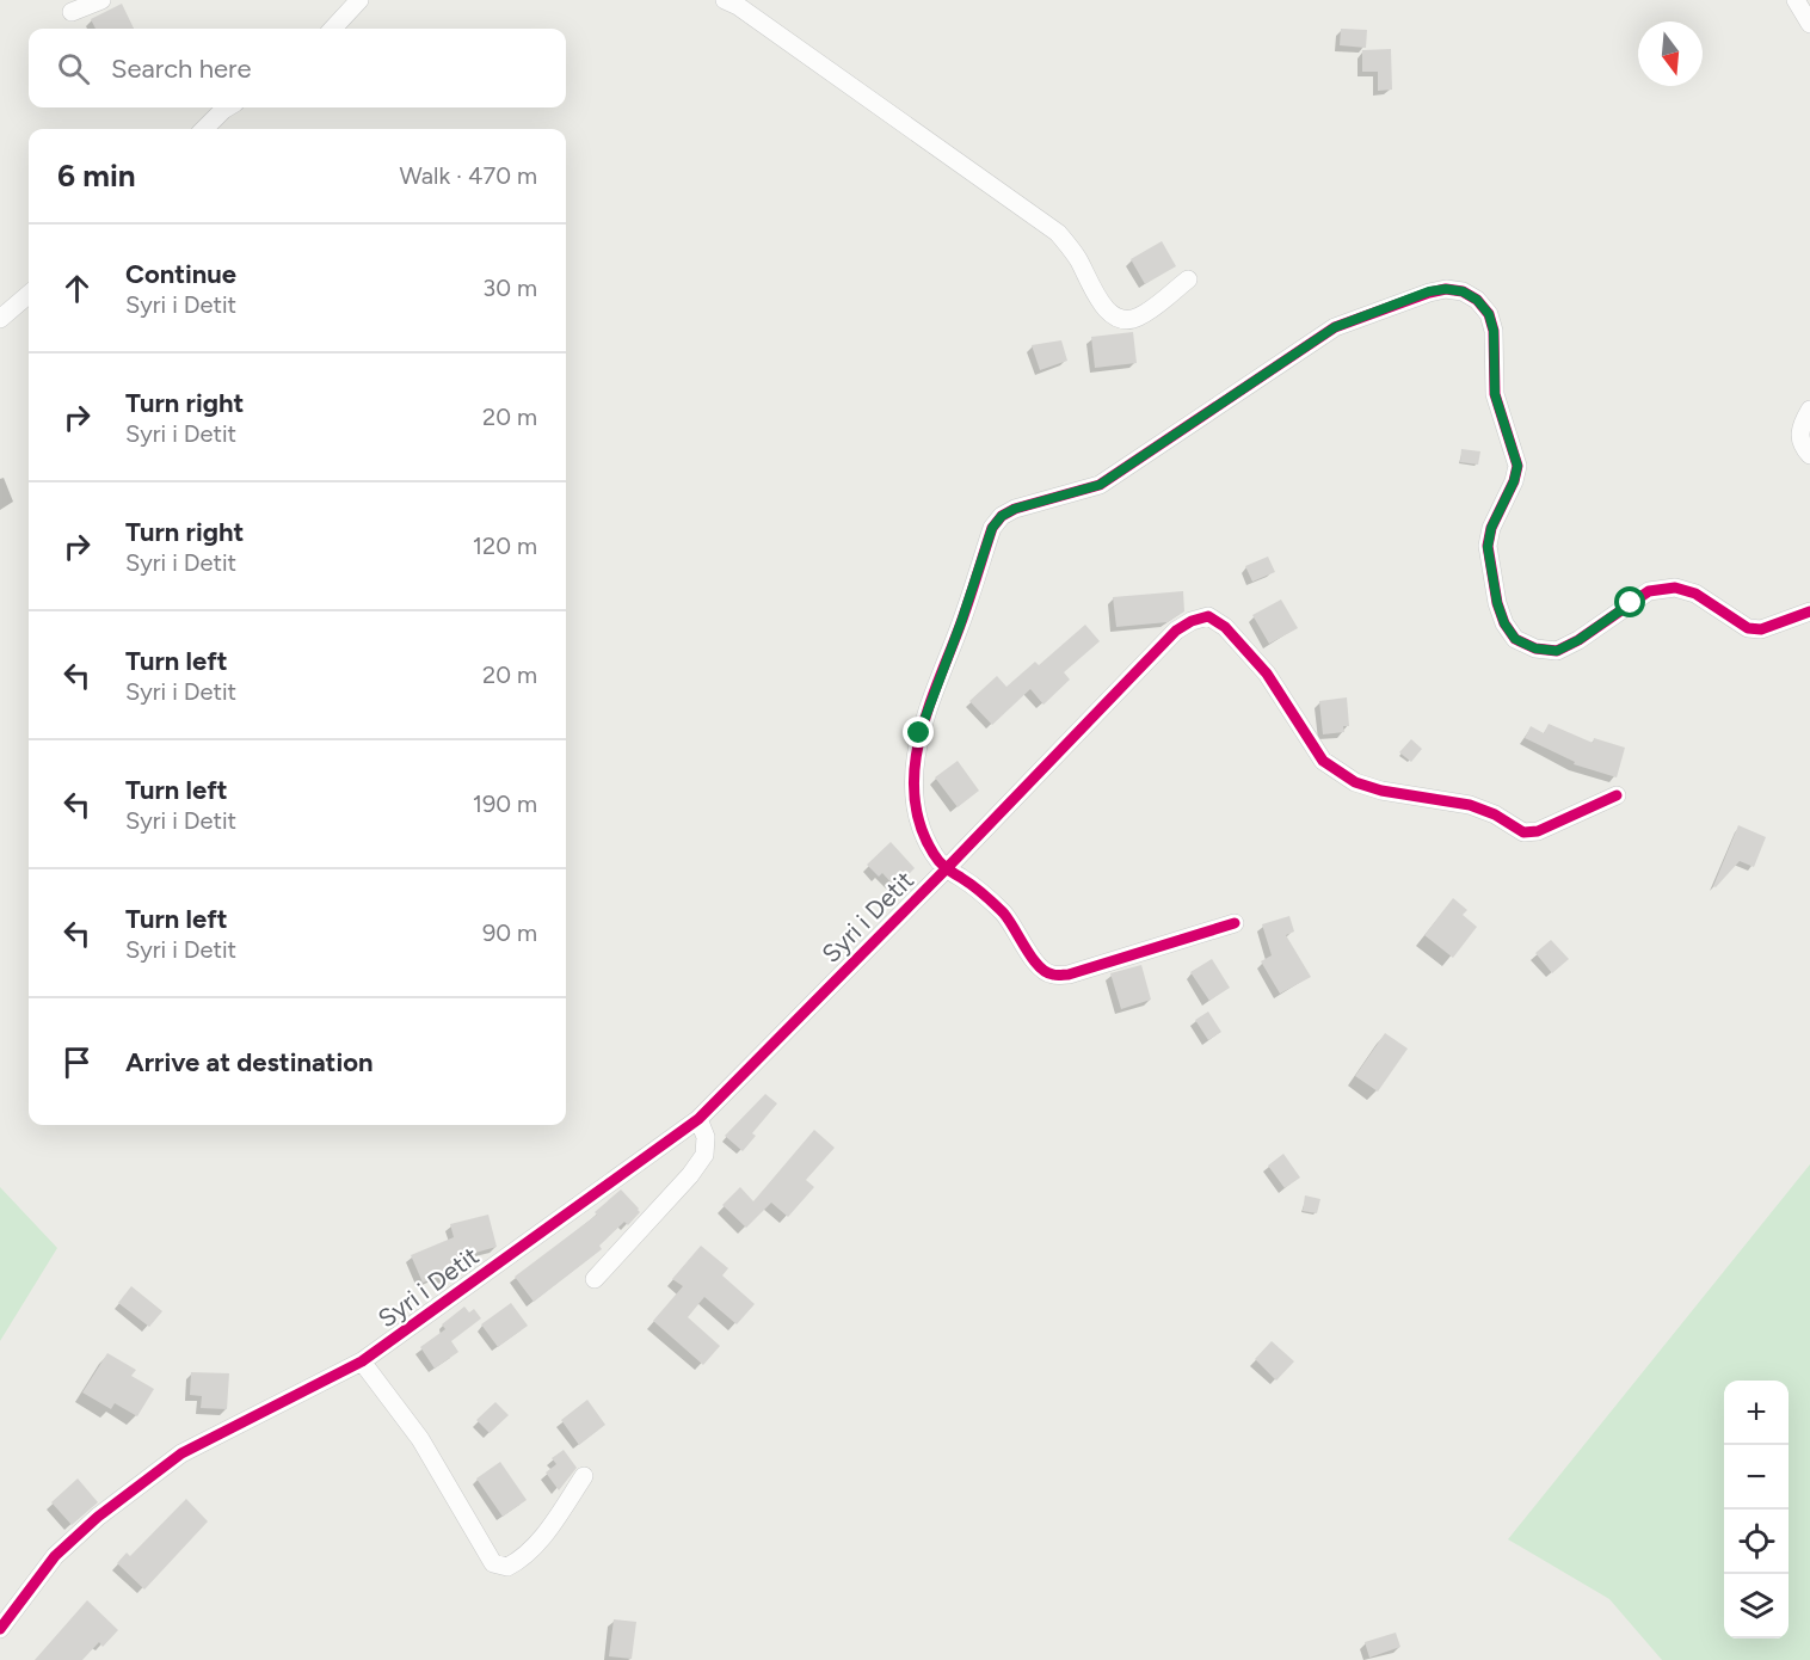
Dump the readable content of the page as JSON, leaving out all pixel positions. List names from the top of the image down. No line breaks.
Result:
{"streets":{"street":["Syri i Detit"]},"north":"bottom","page":{"search":"Search here","heading":["6 min","Walk · 470 m"],"list":[["Continue","Syri i Detit","30 m"],["Turn right","Syri i Detit","20 m"],["Turn right","Syri i Detit","120 m"],["Turn left","Syri i Detit","20 m"],["Turn left","Syri i Detit","190 m"],["Turn left","Syri i Detit","90 m"],"Arrive at destination"],"map_buttons":["+","−"]}}
